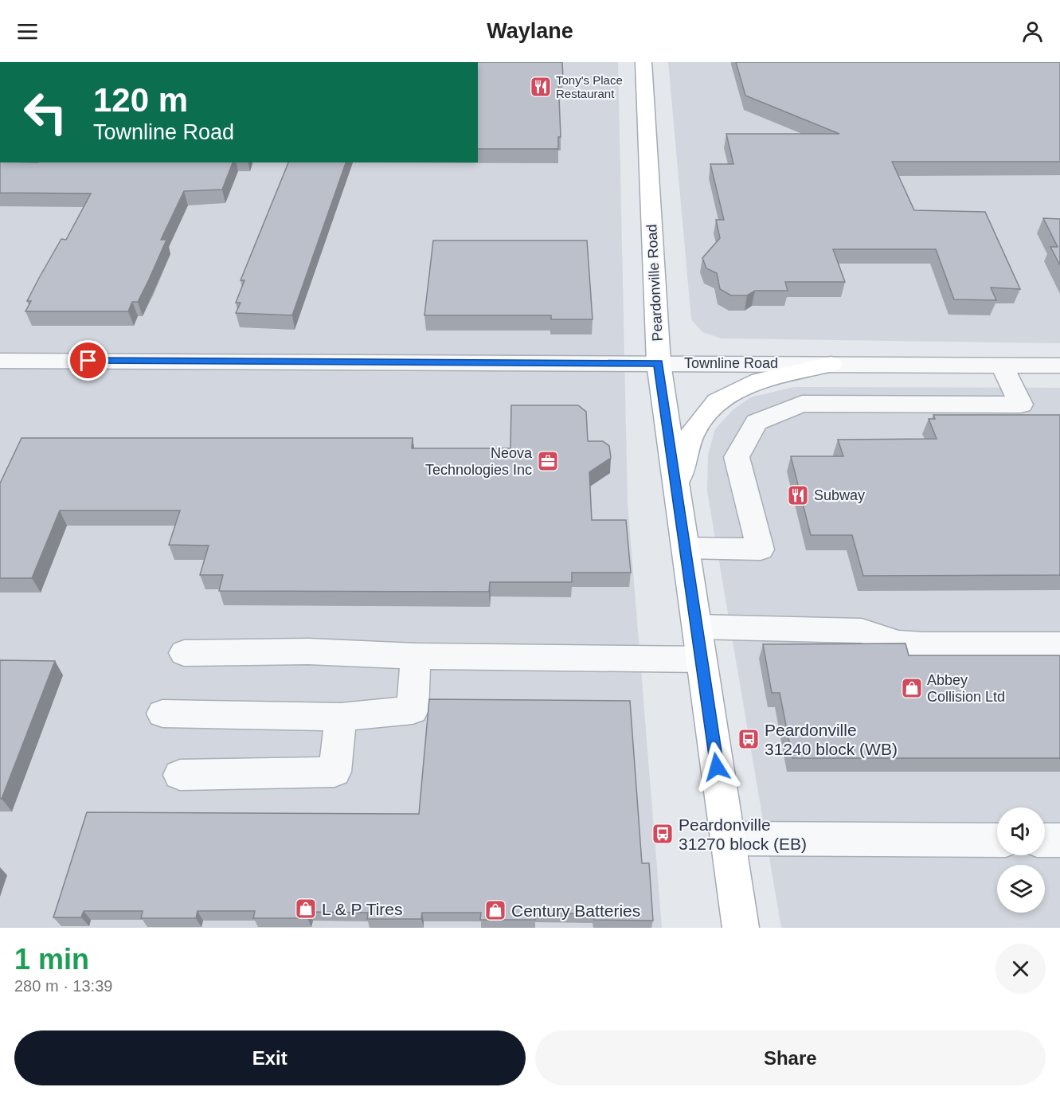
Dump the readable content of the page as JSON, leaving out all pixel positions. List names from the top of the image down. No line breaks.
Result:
{"streets":{"main road":["Peardonville Road"],"street":["Townline Road"]},"crossings":[["Peardonville Road","Townline Road"]],"places":{"restaurant":["Tony's Place Restaurant","Subway"],"office":["Neova Technologies Inc"],"shop":["Abbey Collision Ltd","L & P Tires","Century Batteries"],"bus stop":["Peardonville 31240 block (WB)","Peardonville 31270 block (EB)"]},"page":{"header":"Waylane","turn":["120 m","Townline Road"],"heading":["1 min","280 m · 13:39"],"buttons":["Exit","Share"]}}
